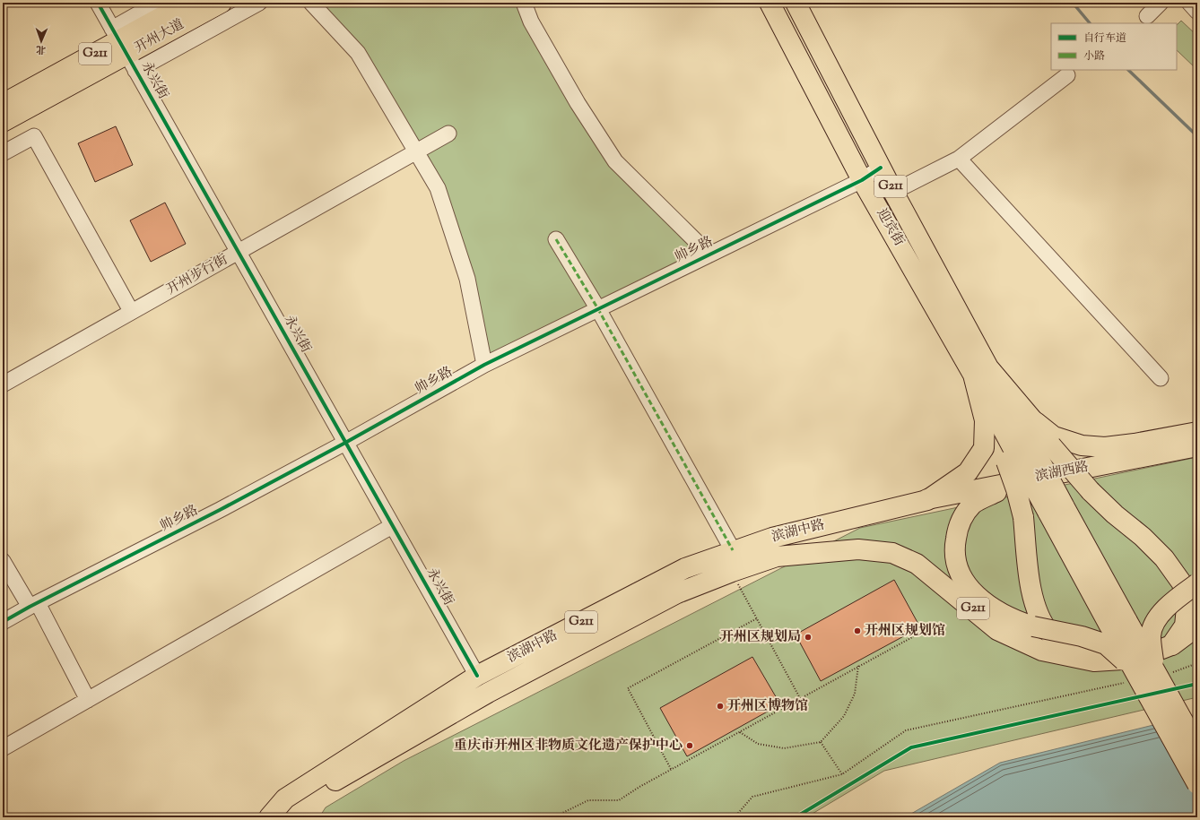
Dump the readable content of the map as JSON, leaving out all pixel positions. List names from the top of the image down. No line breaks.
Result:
{"streets":{"main road":["开州大道","G211","迎宾街","滨湖西路","滨湖中路"],"street":["永兴街","帅乡路","开州步行街"]},"crossings":[["开州大道","永兴街"],["G211","迎宾街"],["G211","滨湖西路"],["G211","滨湖中路"],["永兴街","帅乡路"],["永兴街","开州步行街"],["永兴街","滨湖中路"],["迎宾街","帅乡路"],["滨湖西路","滨湖中路"]],"places":["开州区规划馆","开州区规划局","开州区博物馆","重庆市开州区非物质文化遗产保护中心"],"legend":["自行车道","小路"],"north":"bottom"}
